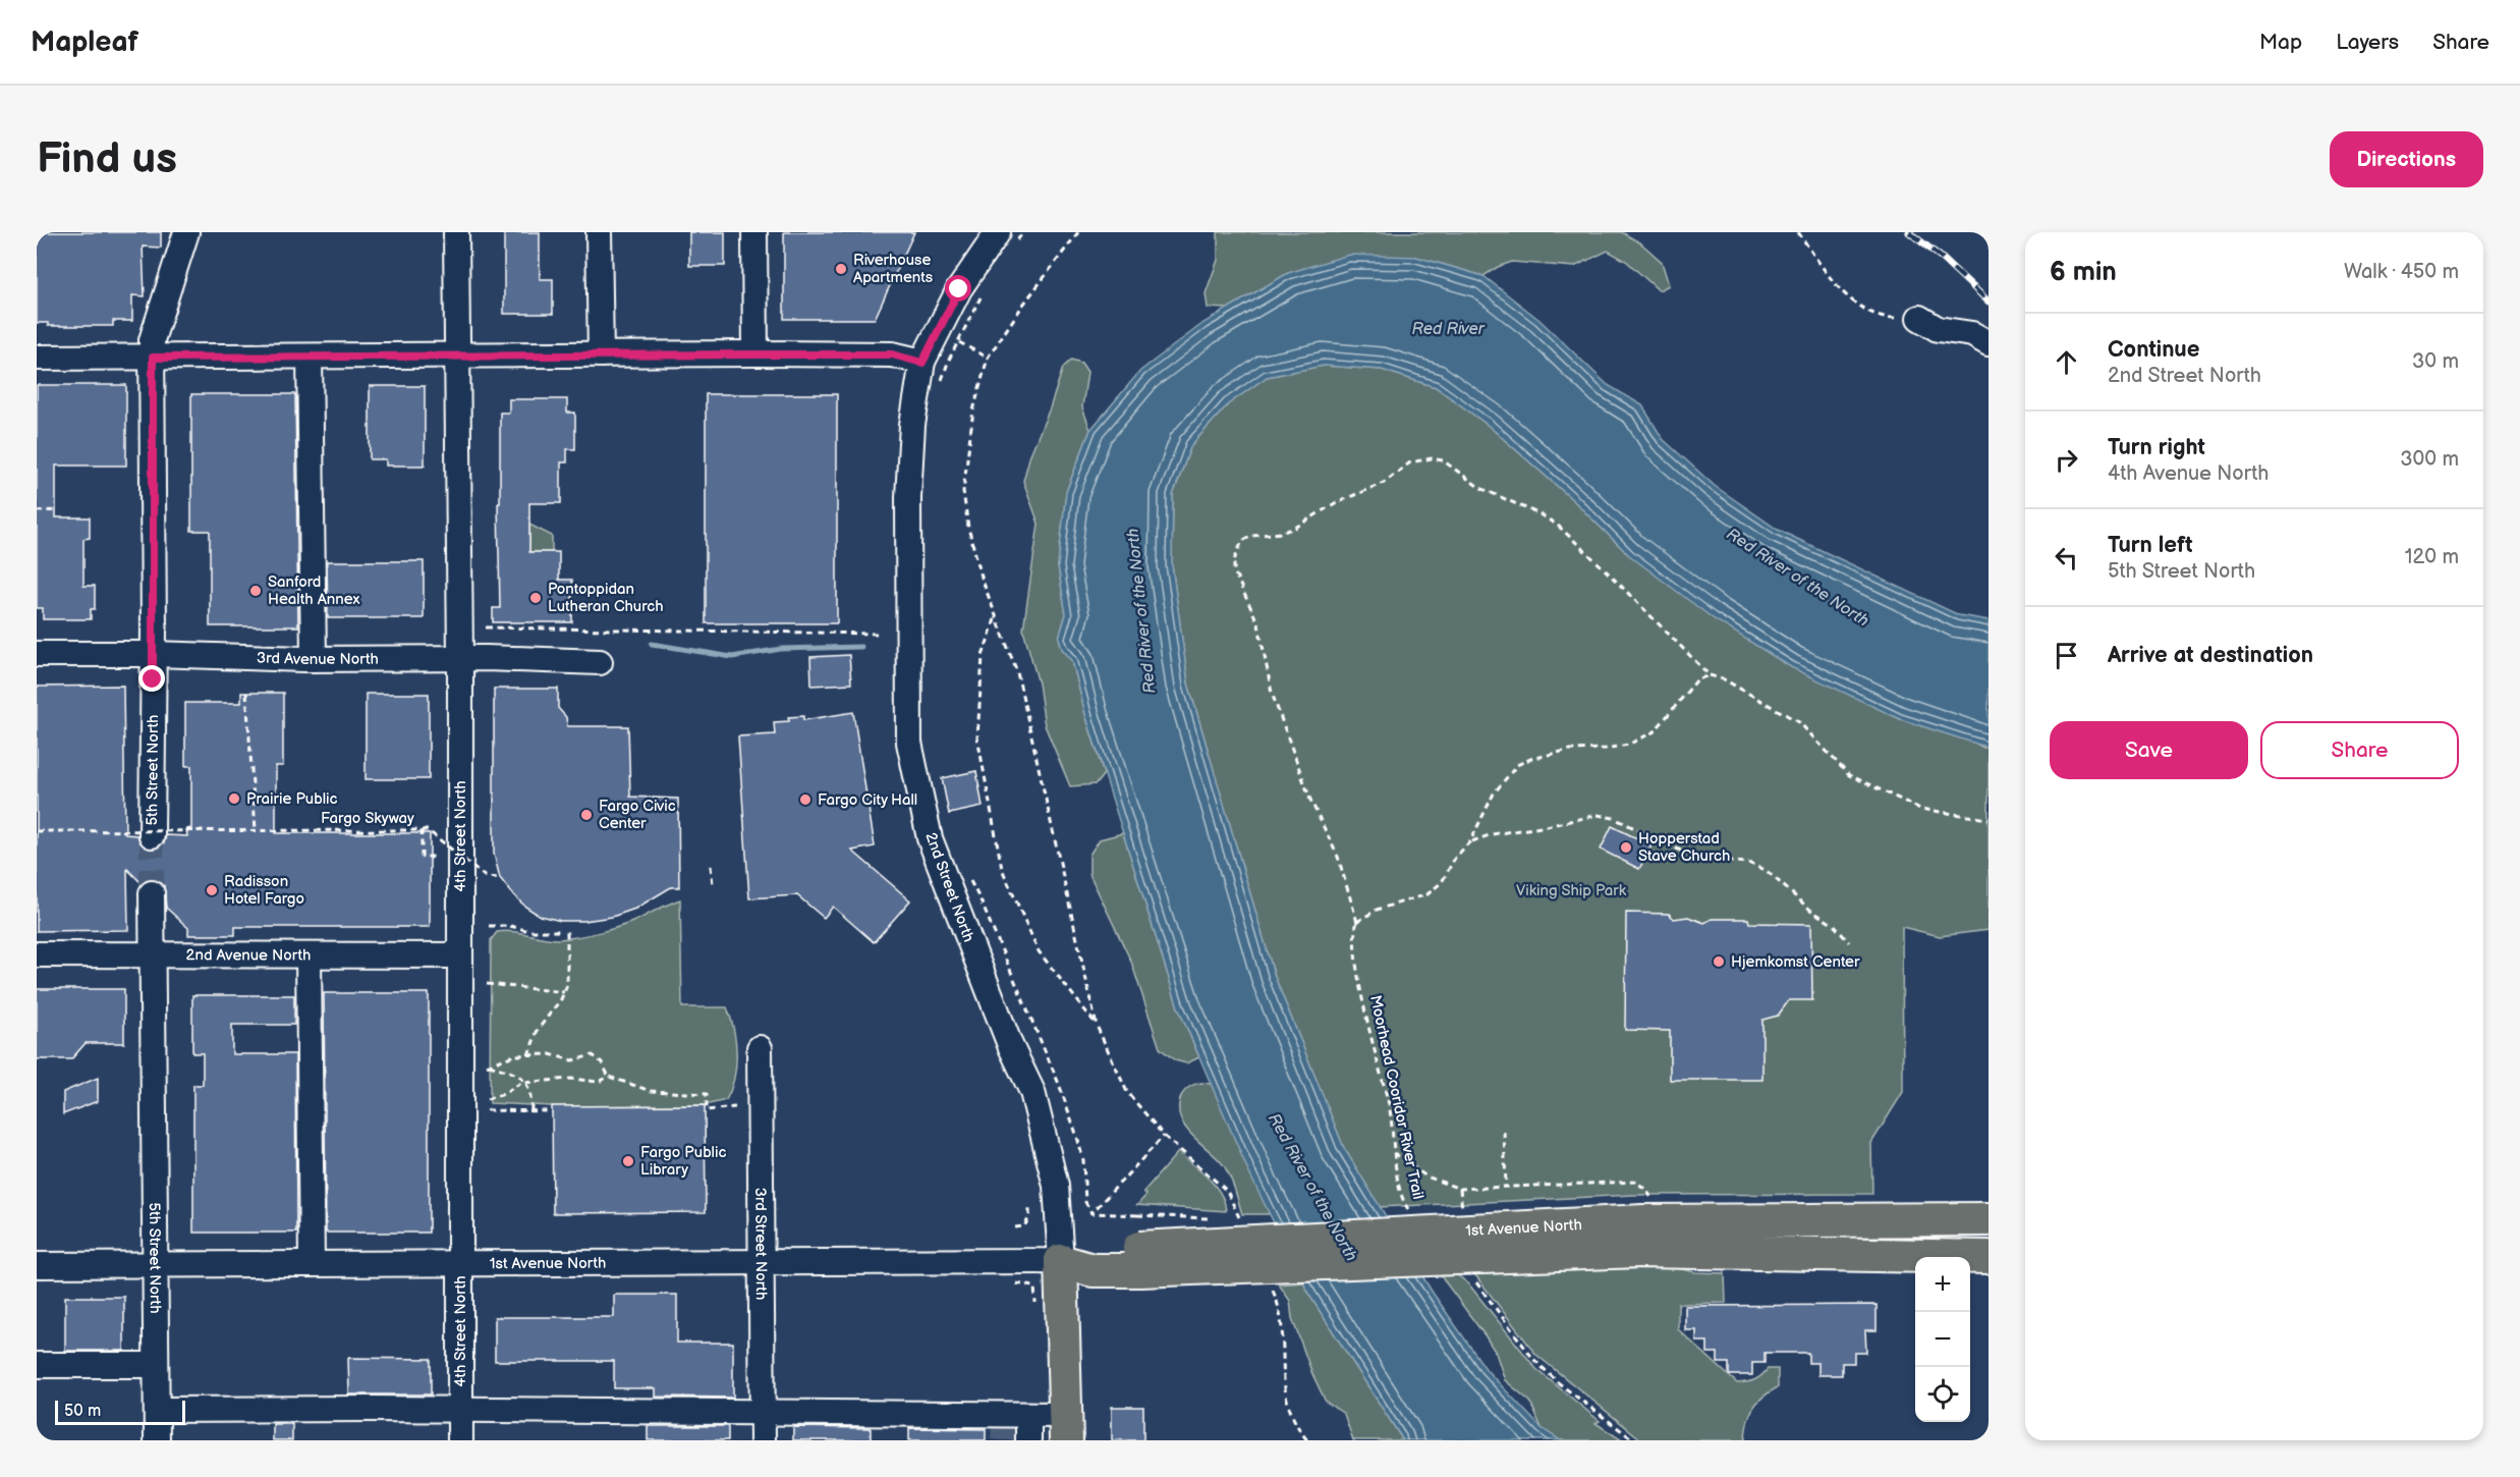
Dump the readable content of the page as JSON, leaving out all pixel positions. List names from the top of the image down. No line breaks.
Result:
{"streets":{"main road":["2nd Street North","1st Avenue North"],"street":["3rd Avenue North","5th Street North","4th Street North","2nd Avenue North","3rd Street North"],"path":["Fargo Skyway","Moorhead Cooridor River Trail"]},"crossings":[["3rd Avenue North","5th Street North"],["3rd Avenue North","4th Street North"],["5th Street North","2nd Avenue North"],["5th Street North","1st Avenue North"],["4th Street North","2nd Avenue North"],["4th Street North","1st Avenue North"],["2nd Street North","1st Avenue North"],["1st Avenue North","3rd Street North"]],"water":["Red River","Red River of the North"],"parks":["Viking Ship Park"],"places":["Riverhouse Apartments","Sanford Health Annex","Pontoppidan Lutheran Church","Prairie Public","Fargo City Hall","Fargo Civic Center","Hopperstad Stave Church","Radisson Hotel Fargo","Hjemkomst Center","Fargo Public Library"],"scale_bar":"50 m","page":{"header":"Mapleaf","nav":["Map","Layers","Share"],"buttons":["Directions",["Save","Share"]],"title":"Find us","heading":["6 min","Walk · 450 m"],"list":[["Continue","2nd Street North","30 m"],["Turn right","4th Avenue North","300 m"],["Turn left","5th Street North","120 m"],"Arrive at destination"],"map_buttons":["+","−"],"scale":"50 m"}}
